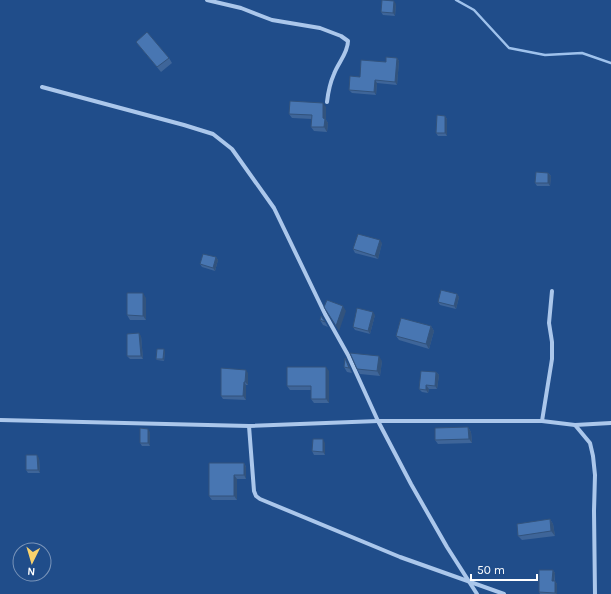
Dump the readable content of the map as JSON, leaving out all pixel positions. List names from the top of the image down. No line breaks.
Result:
{"scale_bar":"50 m","north":"bottom"}
